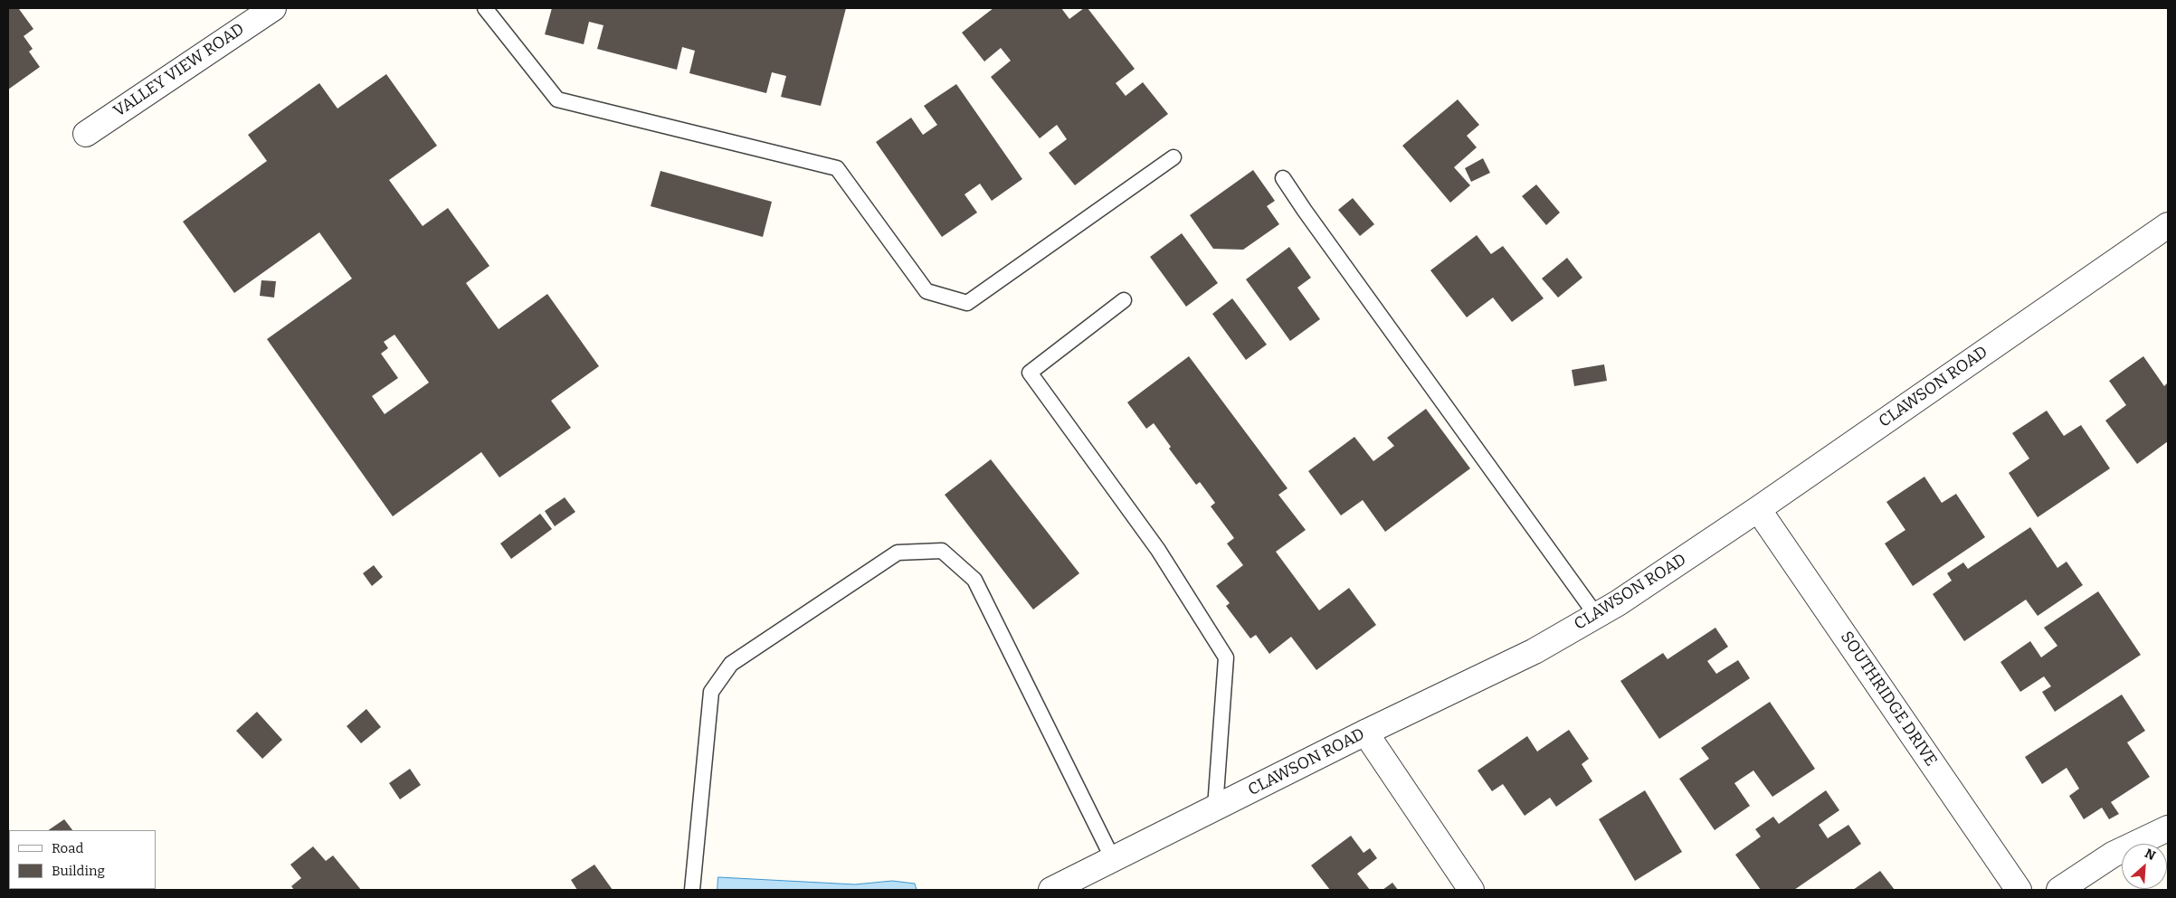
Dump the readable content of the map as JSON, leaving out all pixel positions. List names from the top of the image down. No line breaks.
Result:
{"streets":{"street":["VALLEY VIEW ROAD","CLAWSON ROAD","SOUTHRIDGE DRIVE"]},"crossings":[["CLAWSON ROAD","SOUTHRIDGE DRIVE"]],"legend":["Road","Building"],"north":"top right"}
